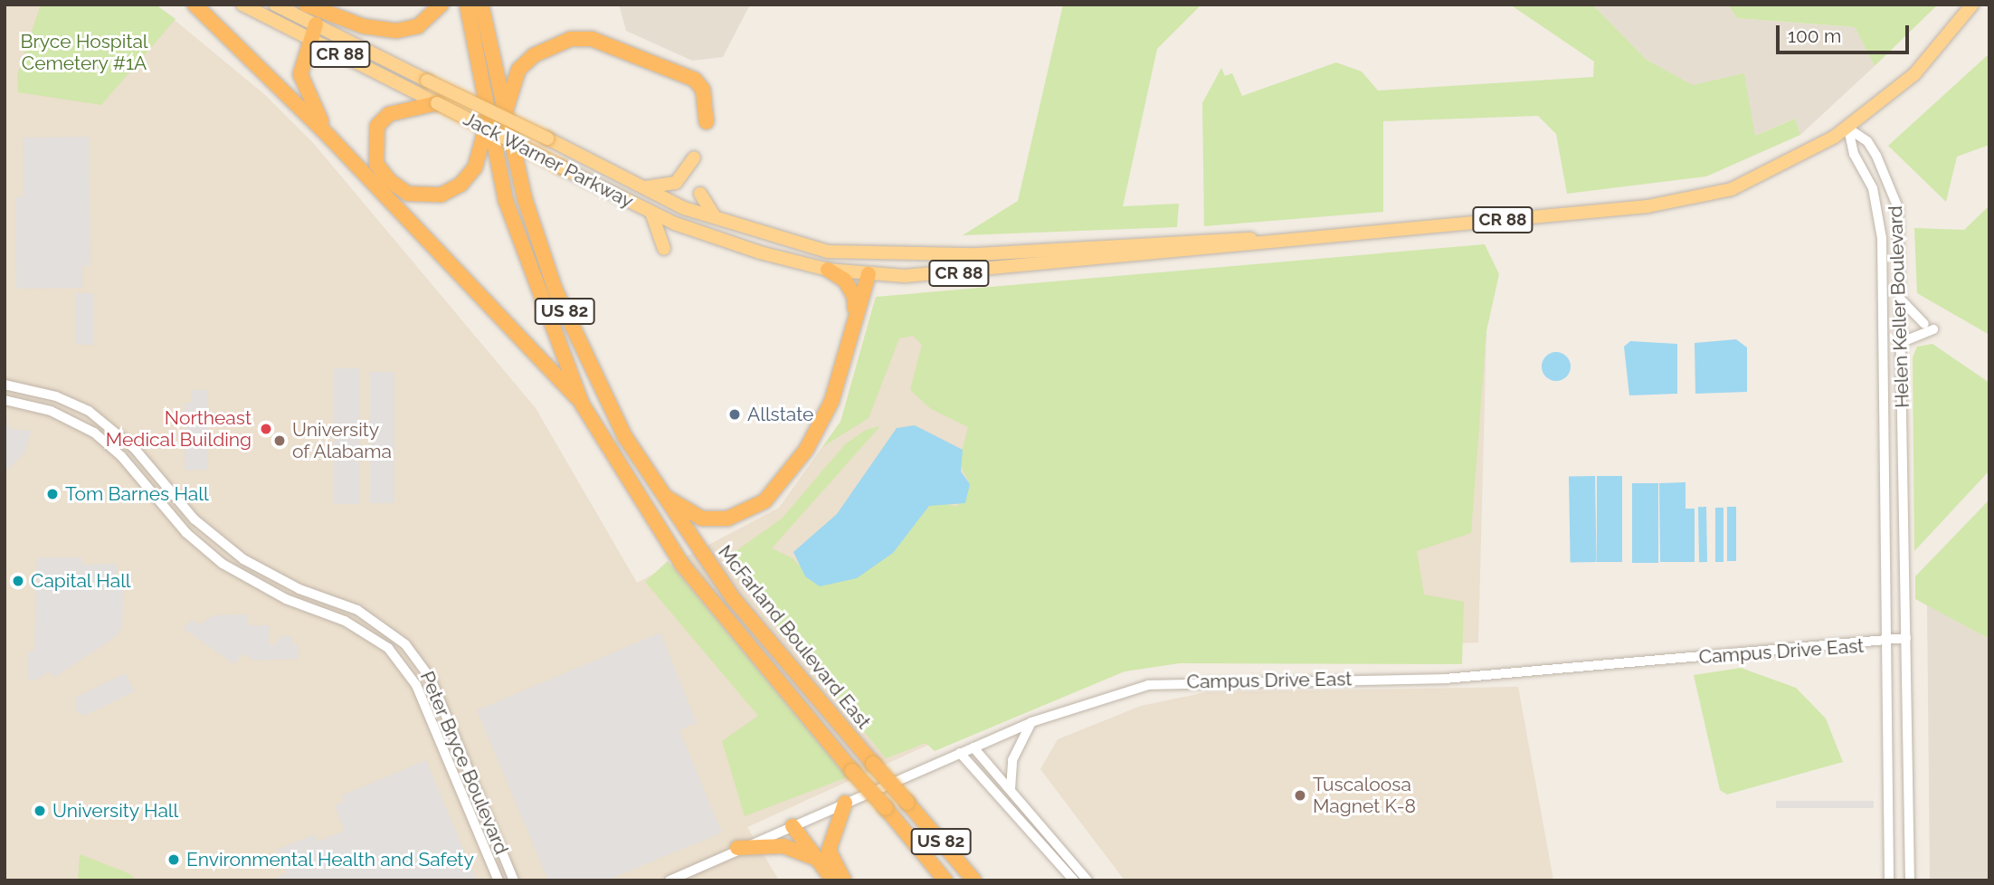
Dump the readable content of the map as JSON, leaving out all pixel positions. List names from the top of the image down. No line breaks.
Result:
{"streets":{"highway":["US 82","McFarland Boulevard East"],"main road":["CR 88","Jack Warner Parkway"],"street":["Helen Keller Boulevard","Campus Drive East","Peter Bryce Boulevard"]},"crossings":[["CR 88","Jack Warner Parkway"],["CR 88","Helen Keller Boulevard"],["Helen Keller Boulevard","Campus Drive East"]],"parks":["Bryce Hospital Cemetery #1A"],"places":["Allstate","Northeast Medical Building","University of Alabama","Tom Barnes Hall","Capital Hall","Tuscaloosa Magnet K-8","University Hall","Environmental Health and Safety"],"scale_bar":"100 m"}
